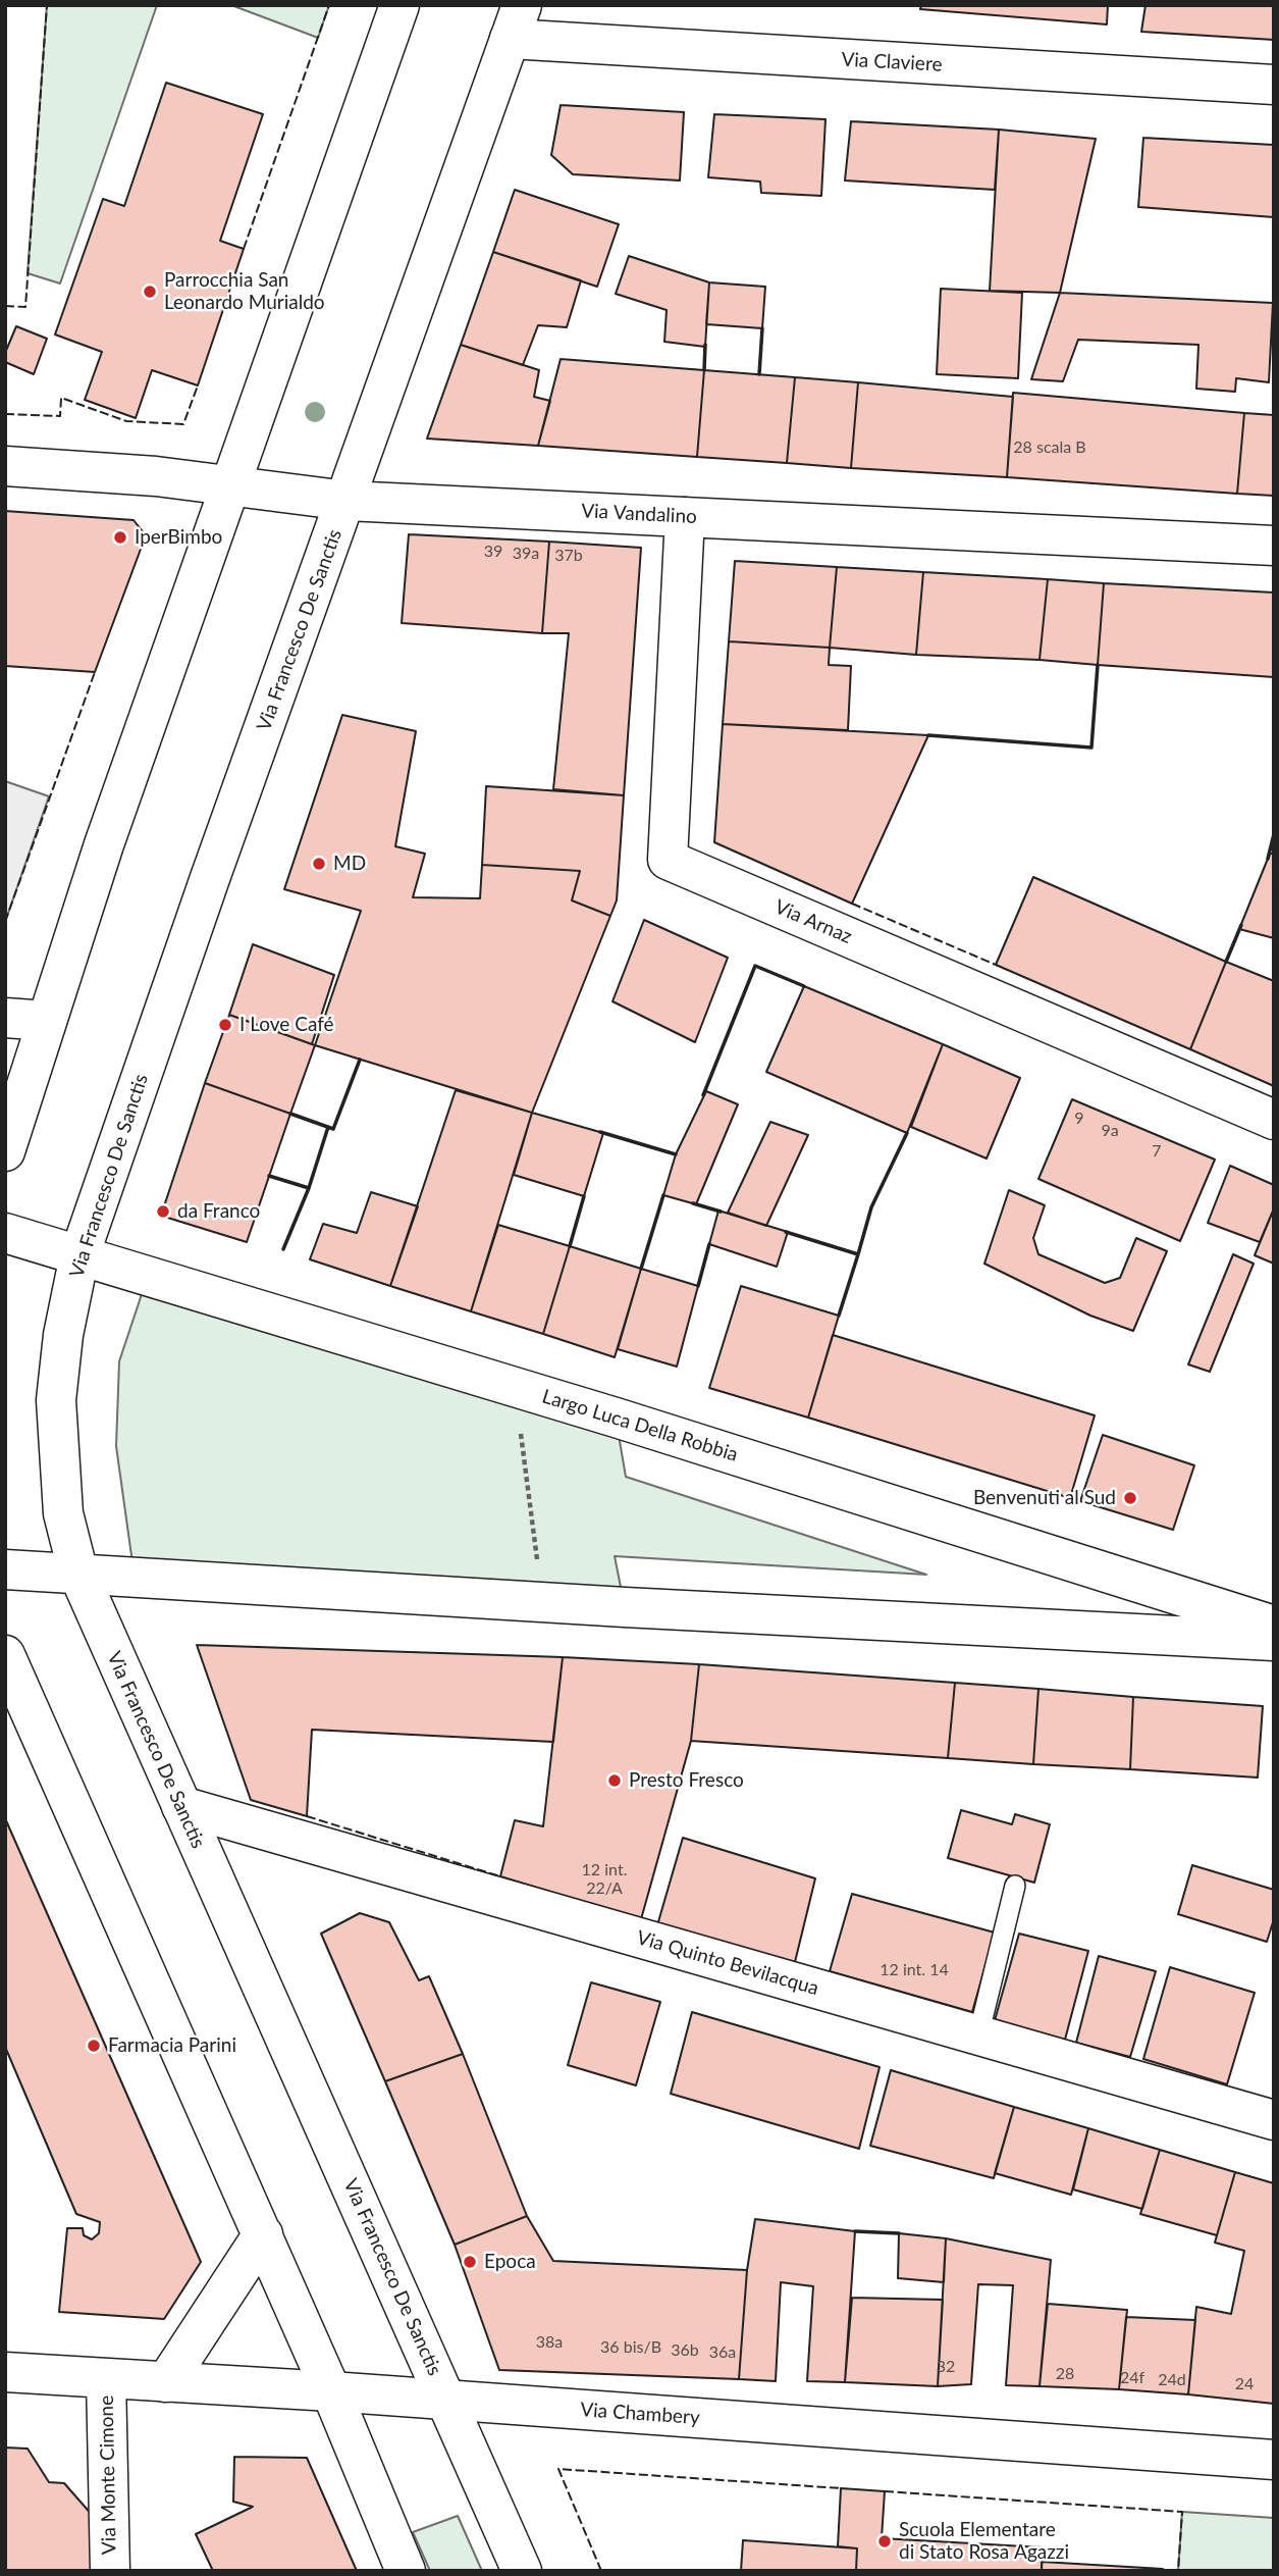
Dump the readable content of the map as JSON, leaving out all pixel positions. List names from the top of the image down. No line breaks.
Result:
{"streets":{"street":["Via Claviere","Via Vandalino","Via Francesco De Sanctis","Via Arnaz","Largo Luca Della Robbia","Via Quinto Bevilacqua","Via Chambery","Via Monte Cimone"]},"crossings":[["Via Claviere","Via Francesco De Sanctis"],["Via Vandalino","Via Francesco De Sanctis"],["Via Vandalino","Via Arnaz"],["Via Francesco De Sanctis","Largo Luca Della Robbia"],["Via Francesco De Sanctis","Via Quinto Bevilacqua"],["Via Francesco De Sanctis","Via Chambery"],["Via Chambery","Via Monte Cimone"]],"places":["Parrocchia San Leonardo Murialdo","IperBimbo","MD","I Love Café","da Franco","Benvenuti al Sud","Presto Fresco","Farmacia Parini","Epoca","Scuola Elementare di Stato Rosa Agazzi"],"house_numbers":["28 scala B","39","39a","37b","9","9a","7","12 int. 22/A","12 int. 14","38a","36 bis/B","36b","36a","32","28","24f","24d","24"]}
